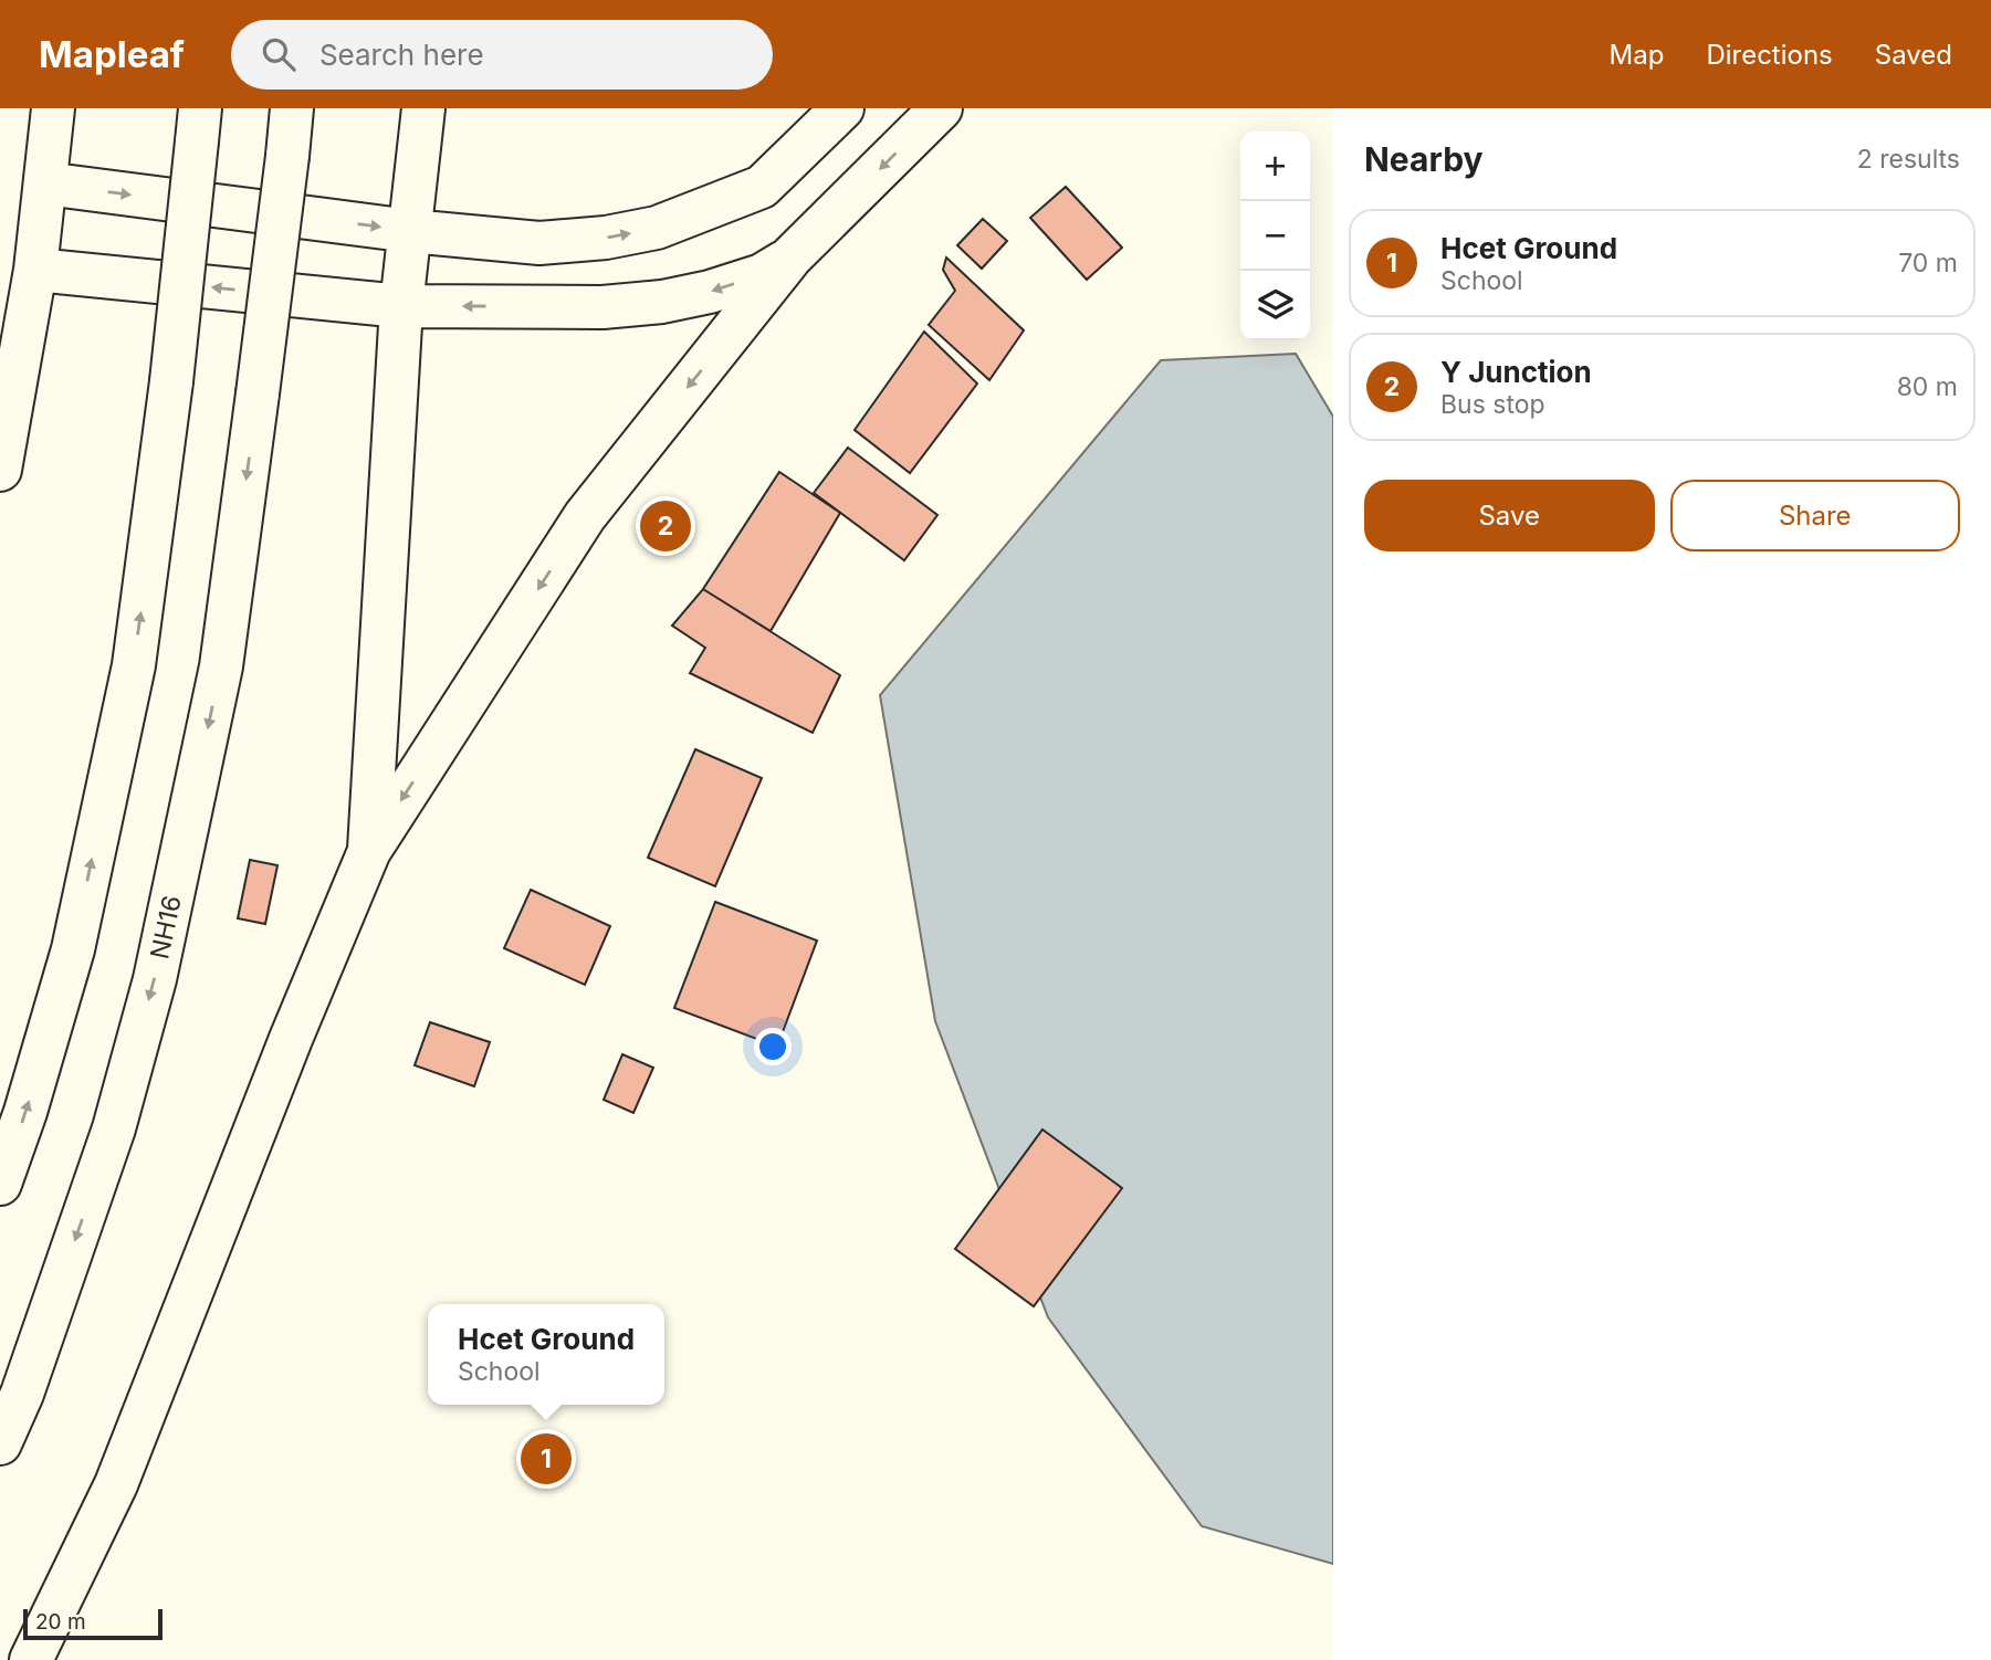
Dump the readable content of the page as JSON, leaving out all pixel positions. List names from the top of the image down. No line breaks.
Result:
{"streets":{"main road":["NH16"]},"scale_bar":"20 m","page":{"header":"Mapleaf","search":"Search here","nav":["Map","Directions","Saved"],"heading":["Nearby","2 results"],"map_buttons":["+","−"],"list":[{"mark":"1","name":"Hcet Ground","note":"School","value":"70 m"},{"mark":"2","name":"Y Junction","note":"Bus stop","value":"80 m"}],"buttons":["Save","Share"],"pins":["2","1"],"popup":["Hcet Ground","School"],"scale":"20 m"}}
